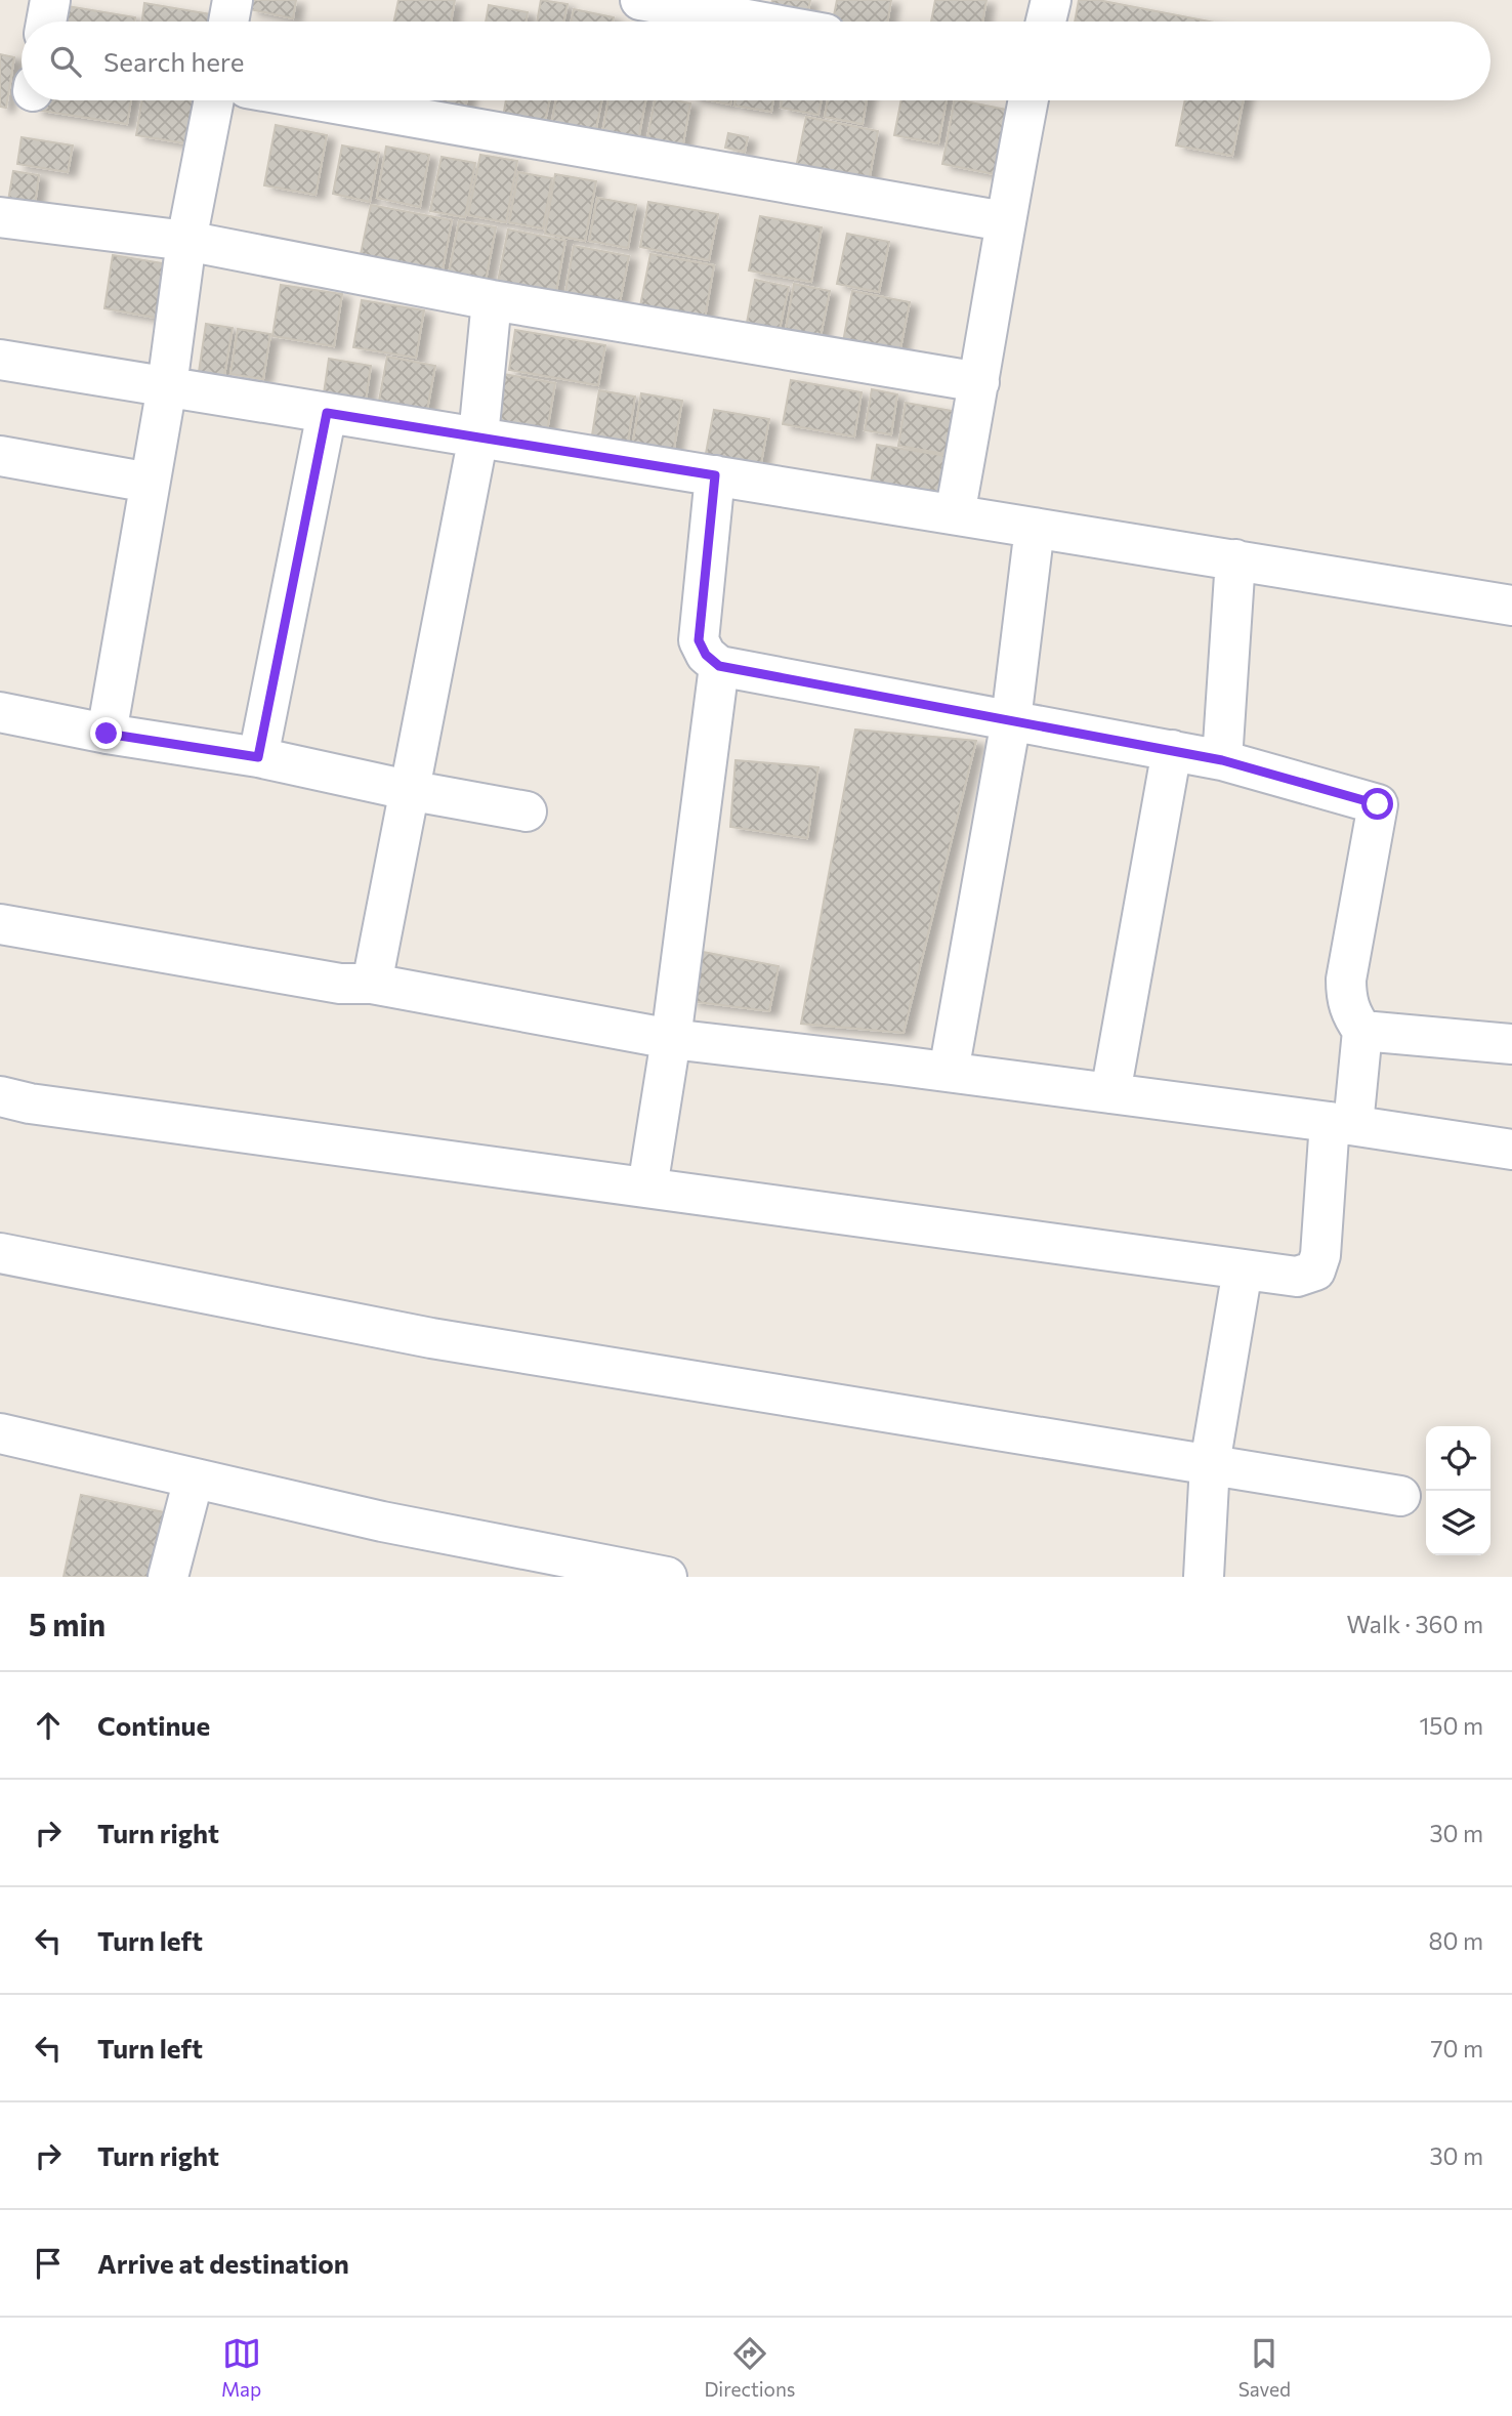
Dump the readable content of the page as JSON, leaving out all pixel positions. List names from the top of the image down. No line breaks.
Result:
{"page":{"search":"Search here","heading":["5 min","Walk · 360 m"],"list":[["Continue","150 m"],["Turn right","30 m"],["Turn left","80 m"],["Turn left","70 m"],["Turn right","30 m"],"Arrive at destination"],"nav":["Map","Directions","Saved"]}}
